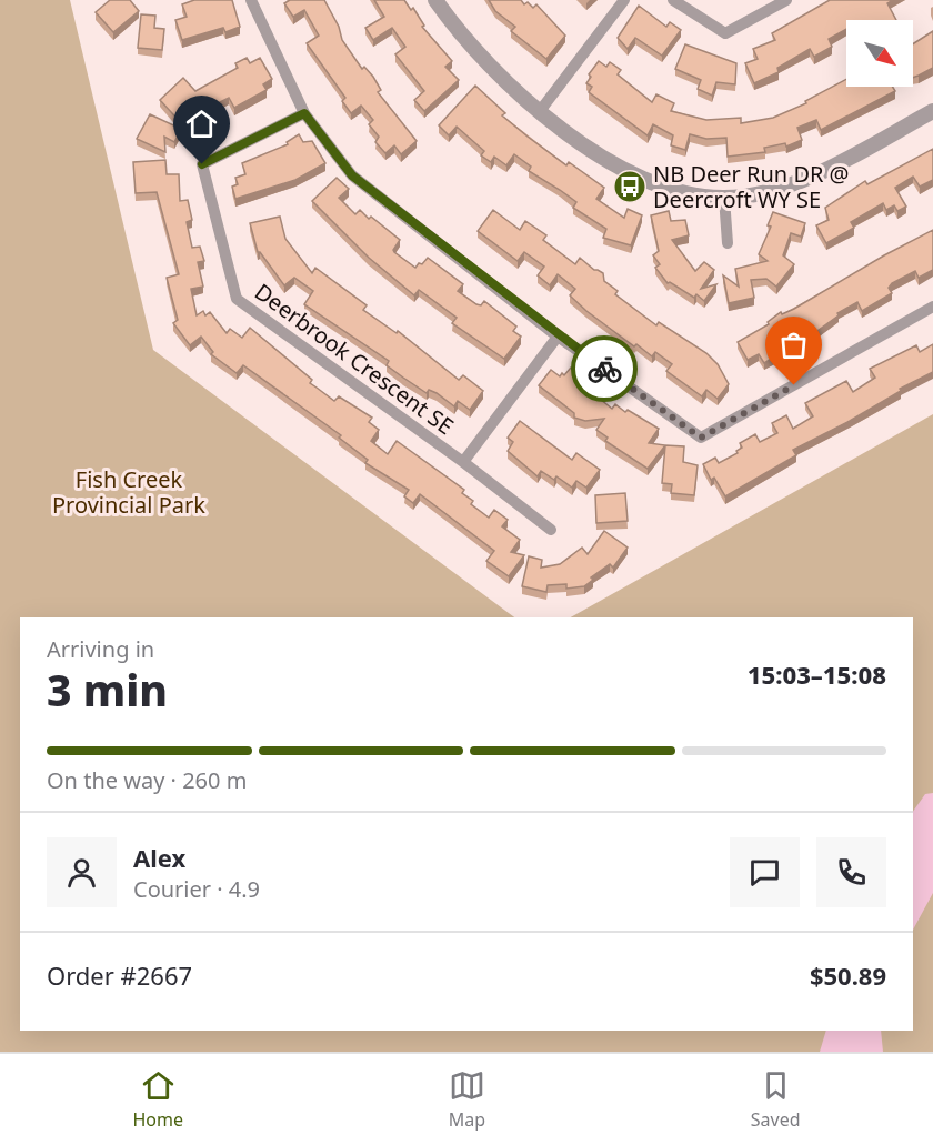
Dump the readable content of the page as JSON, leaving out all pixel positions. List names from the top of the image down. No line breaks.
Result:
{"streets":{"street":["Deerbrook Crescent SE"]},"parks":["Fish Creek Provincial Park"],"places":{"bus stop":["NB Deer Run DR @ Deercroft WY SE"]},"north":"bottom right","page":{"heading":["3 min","Arriving in","15:03–15:08"],"panel":["Alex","Courier · 4.9","Order #2667","$50.89"],"bar":"On the way · 260 m","tabs":["Home","Map","Saved"]}}
